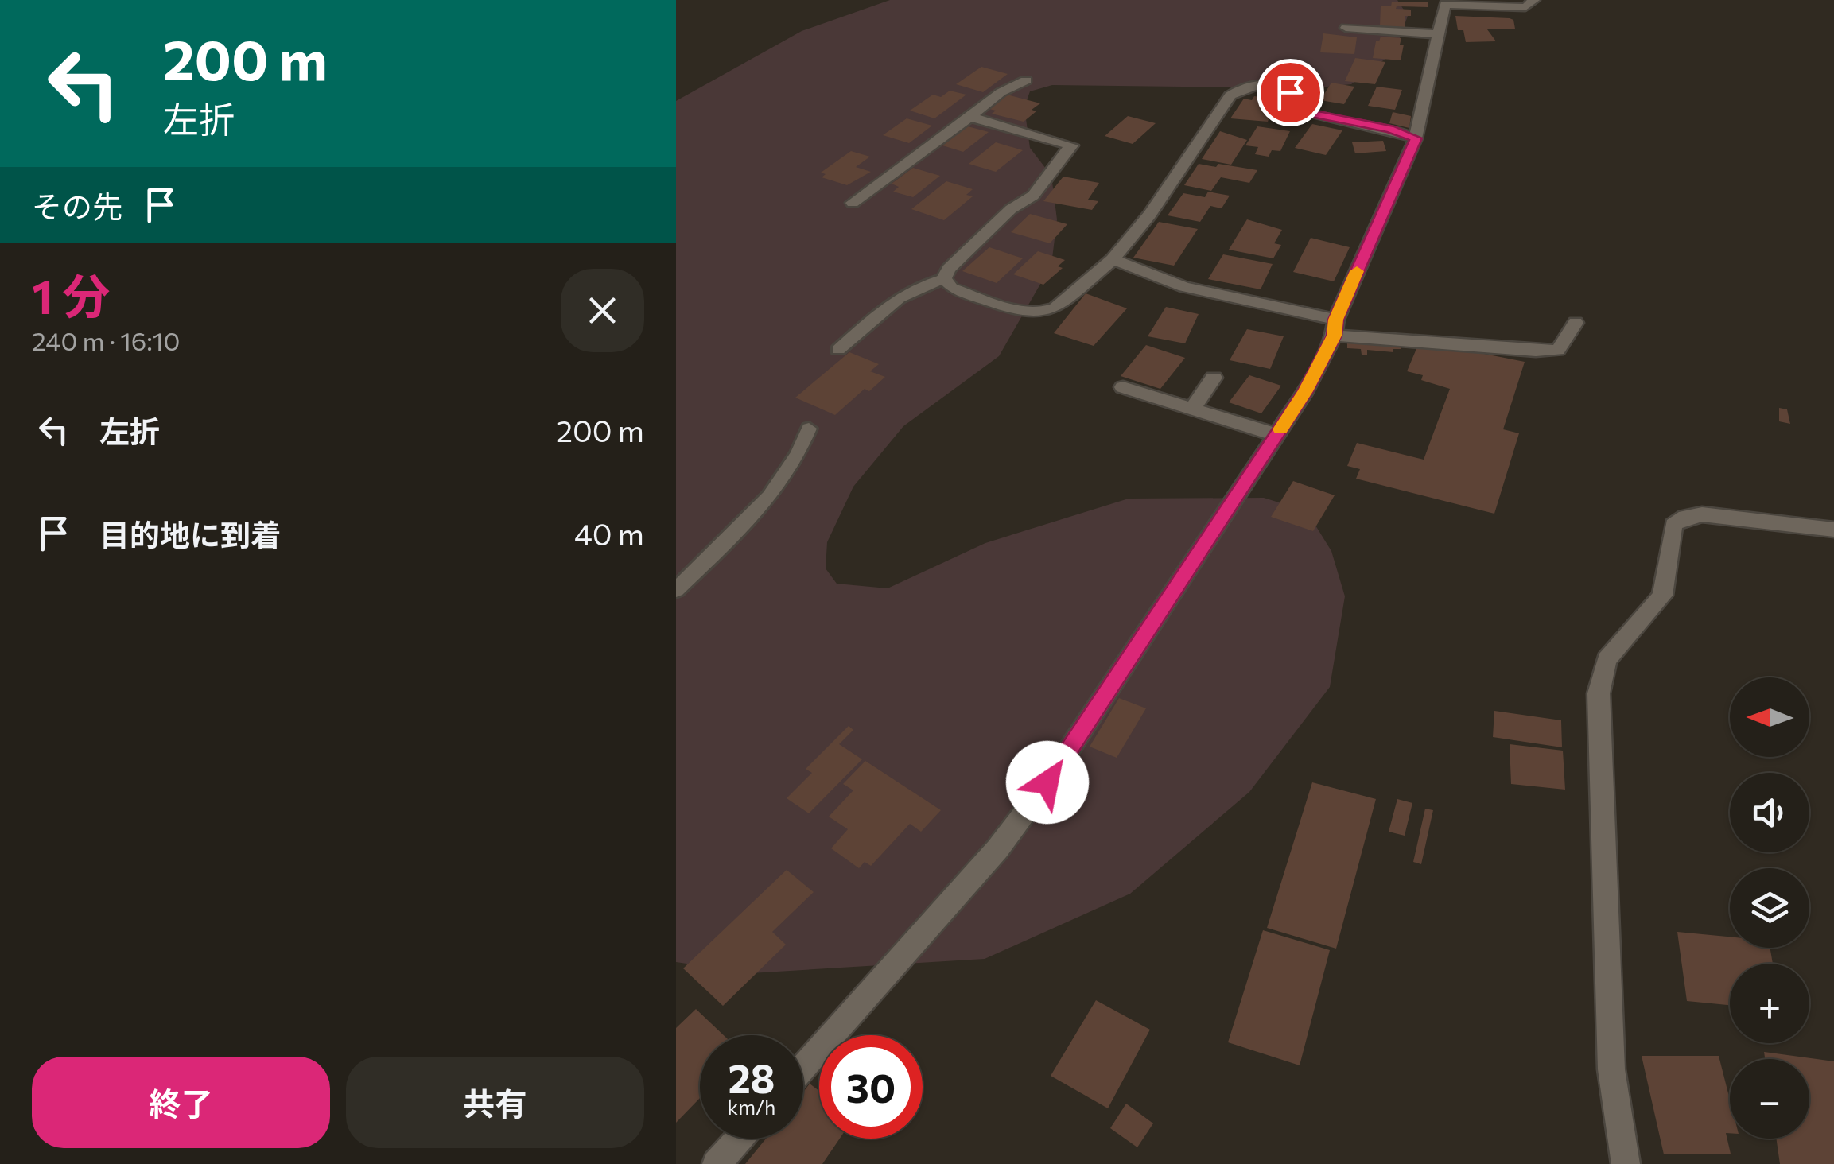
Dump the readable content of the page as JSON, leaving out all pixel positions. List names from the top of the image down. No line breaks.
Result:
{"north":"left","page":{"turn":["200 m","左折"],"then":"その先","heading":["1 分","240 m · 16:10"],"list":[{"name":"左折","value":"200 m"},{"name":"目的地に到着","value":"40 m"}],"map_buttons":["+","−"],"speed":"28 km/h","limit":"30","buttons":["終了","共有"]}}
